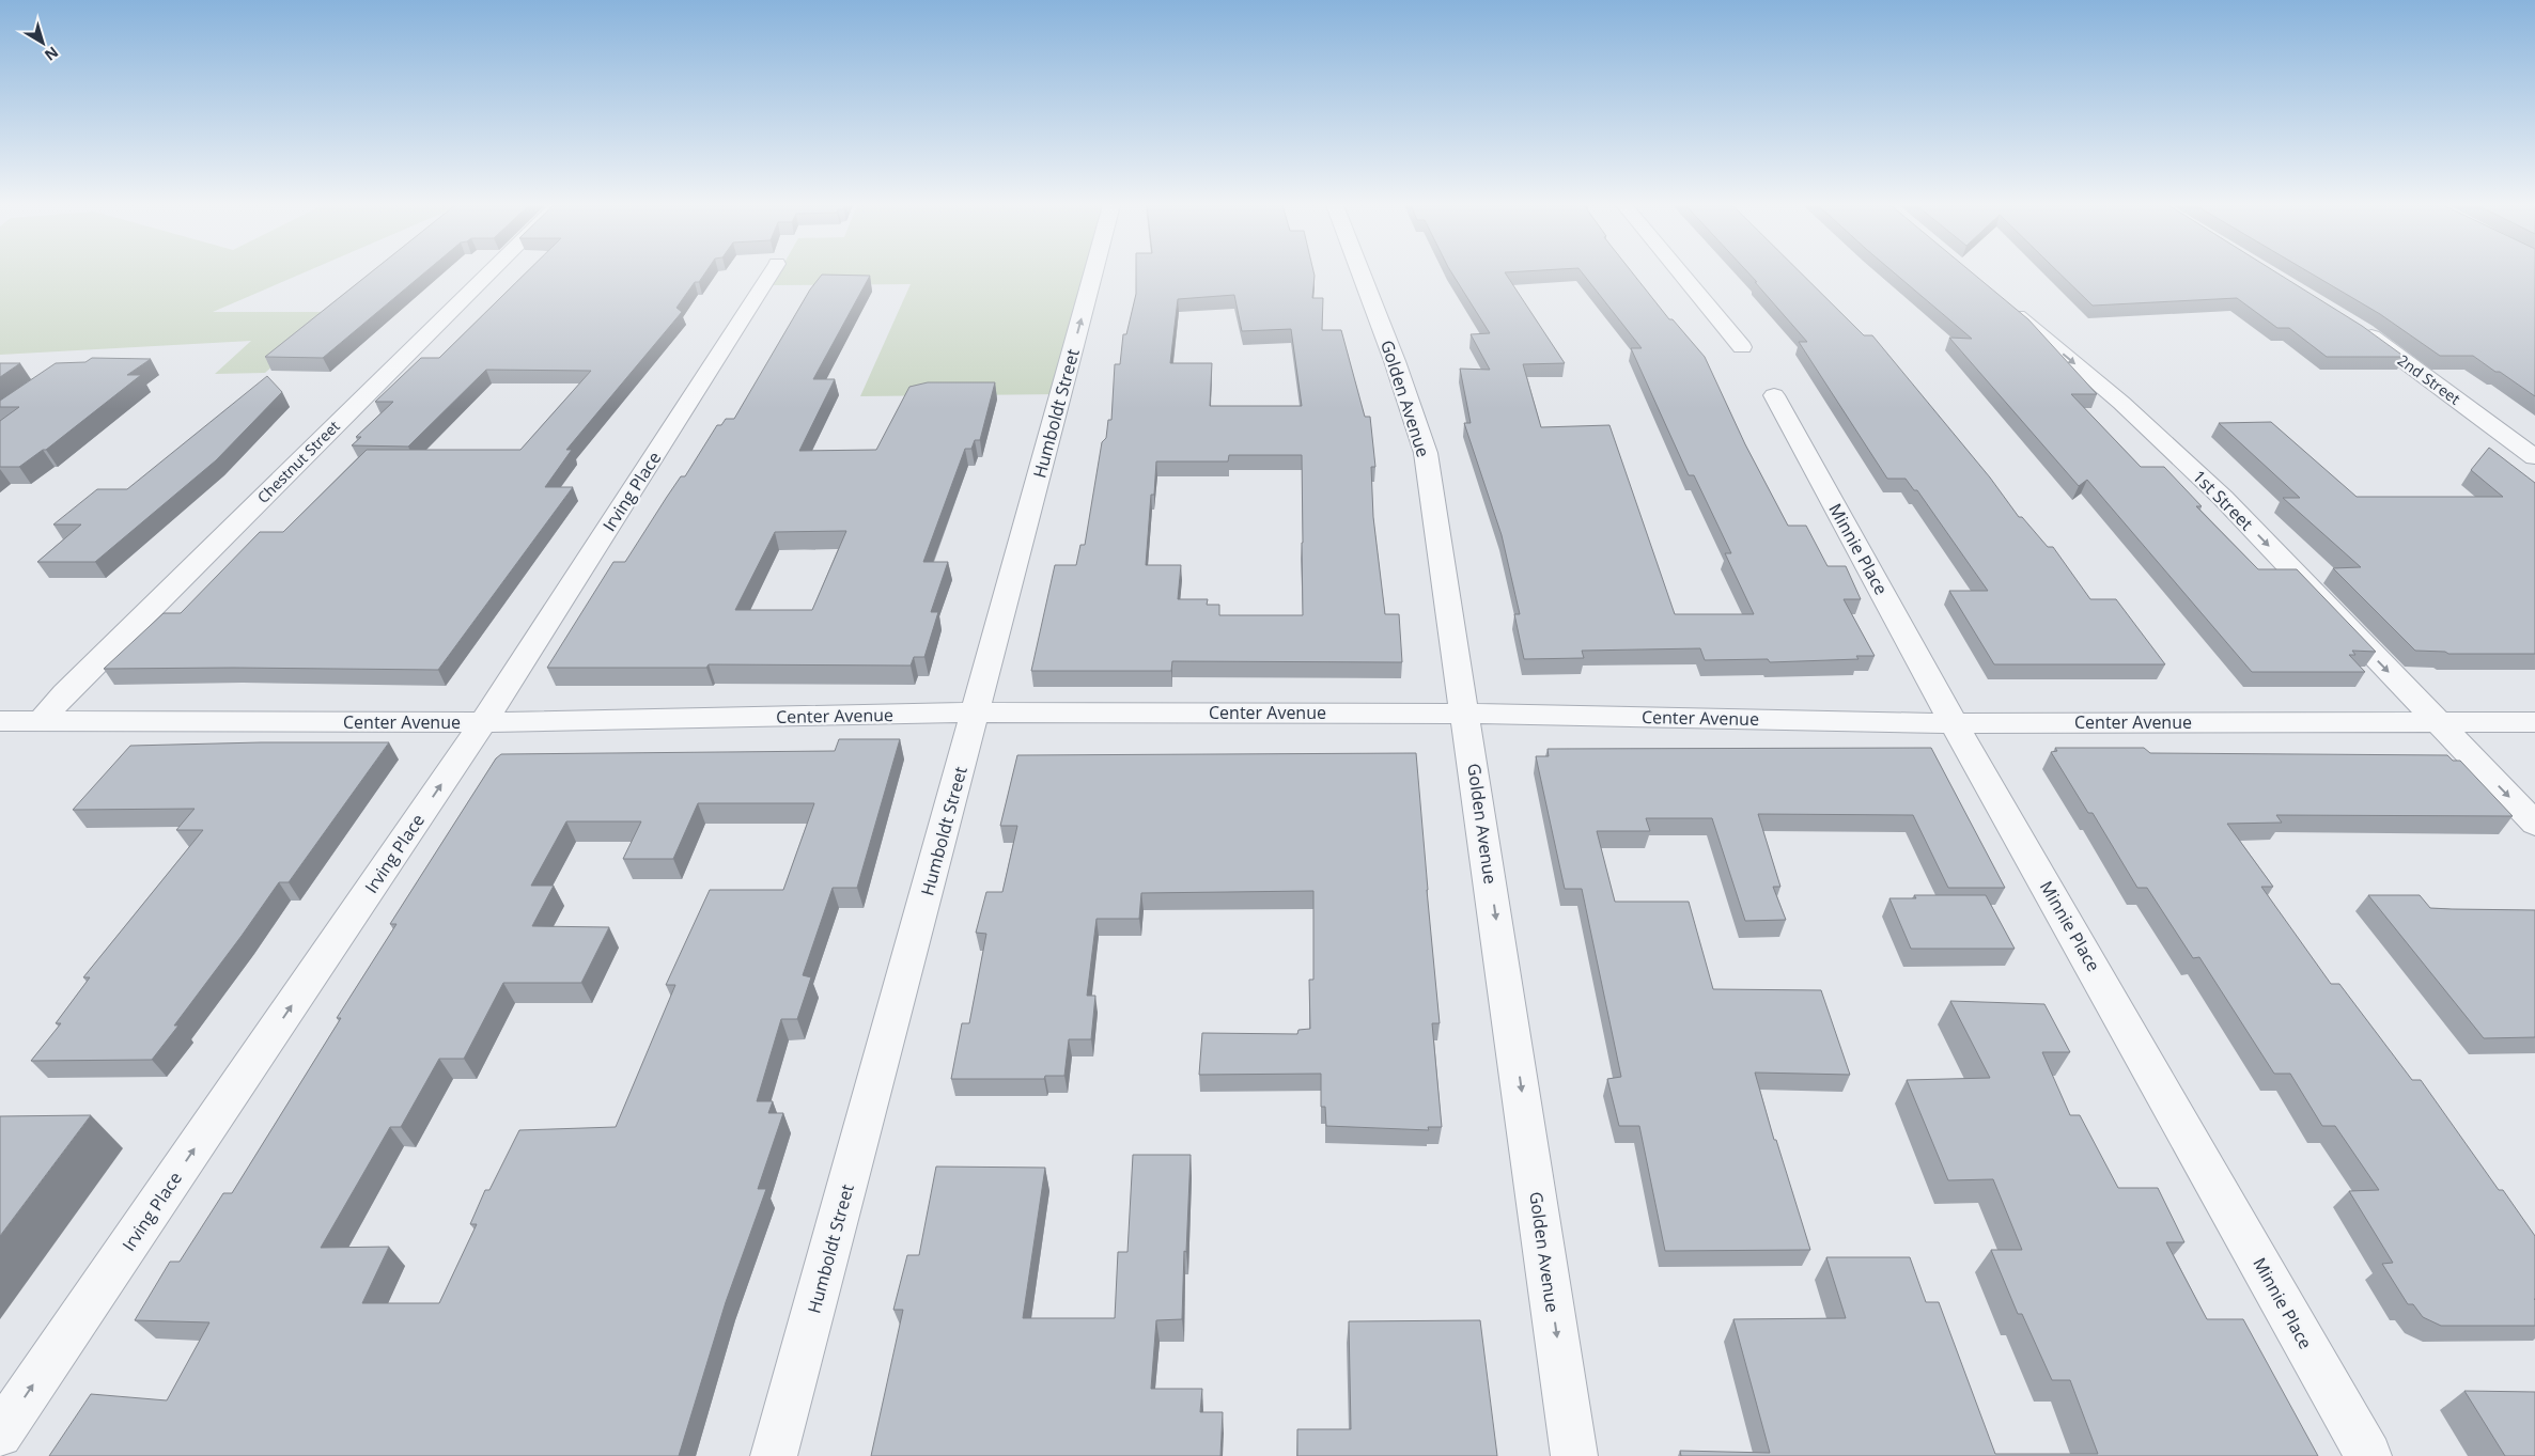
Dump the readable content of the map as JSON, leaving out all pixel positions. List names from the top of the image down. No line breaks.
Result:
{"streets":{"street":["2nd Street","Golden Avenue","Humboldt Street","Chestnut Street","Irving Place","1st Street","Minnie Place","Center Avenue"]},"crossings":[["Golden Avenue","Center Avenue"],["Humboldt Street","Center Avenue"],["Chestnut Street","Center Avenue"],["Irving Place","Center Avenue"],["1st Street","Center Avenue"],["Minnie Place","Center Avenue"]],"one_way":["Golden Avenue","Humboldt Street","Irving Place","1st Street"],"north":"bottom right"}
